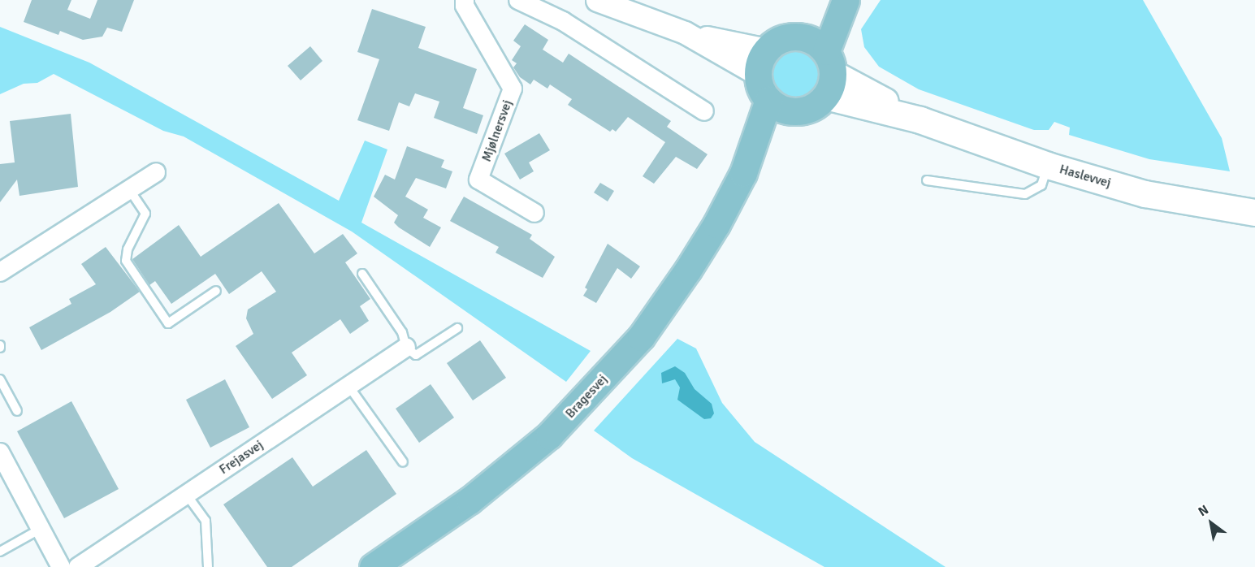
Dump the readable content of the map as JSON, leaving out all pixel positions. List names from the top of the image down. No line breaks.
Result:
{"streets":{"main road":["Haslevvej","Bragesvej"],"street":["Mjølnersvej","Frejasvej"]},"crossings":[["Haslevvej","Bragesvej"]],"north":"top left"}
